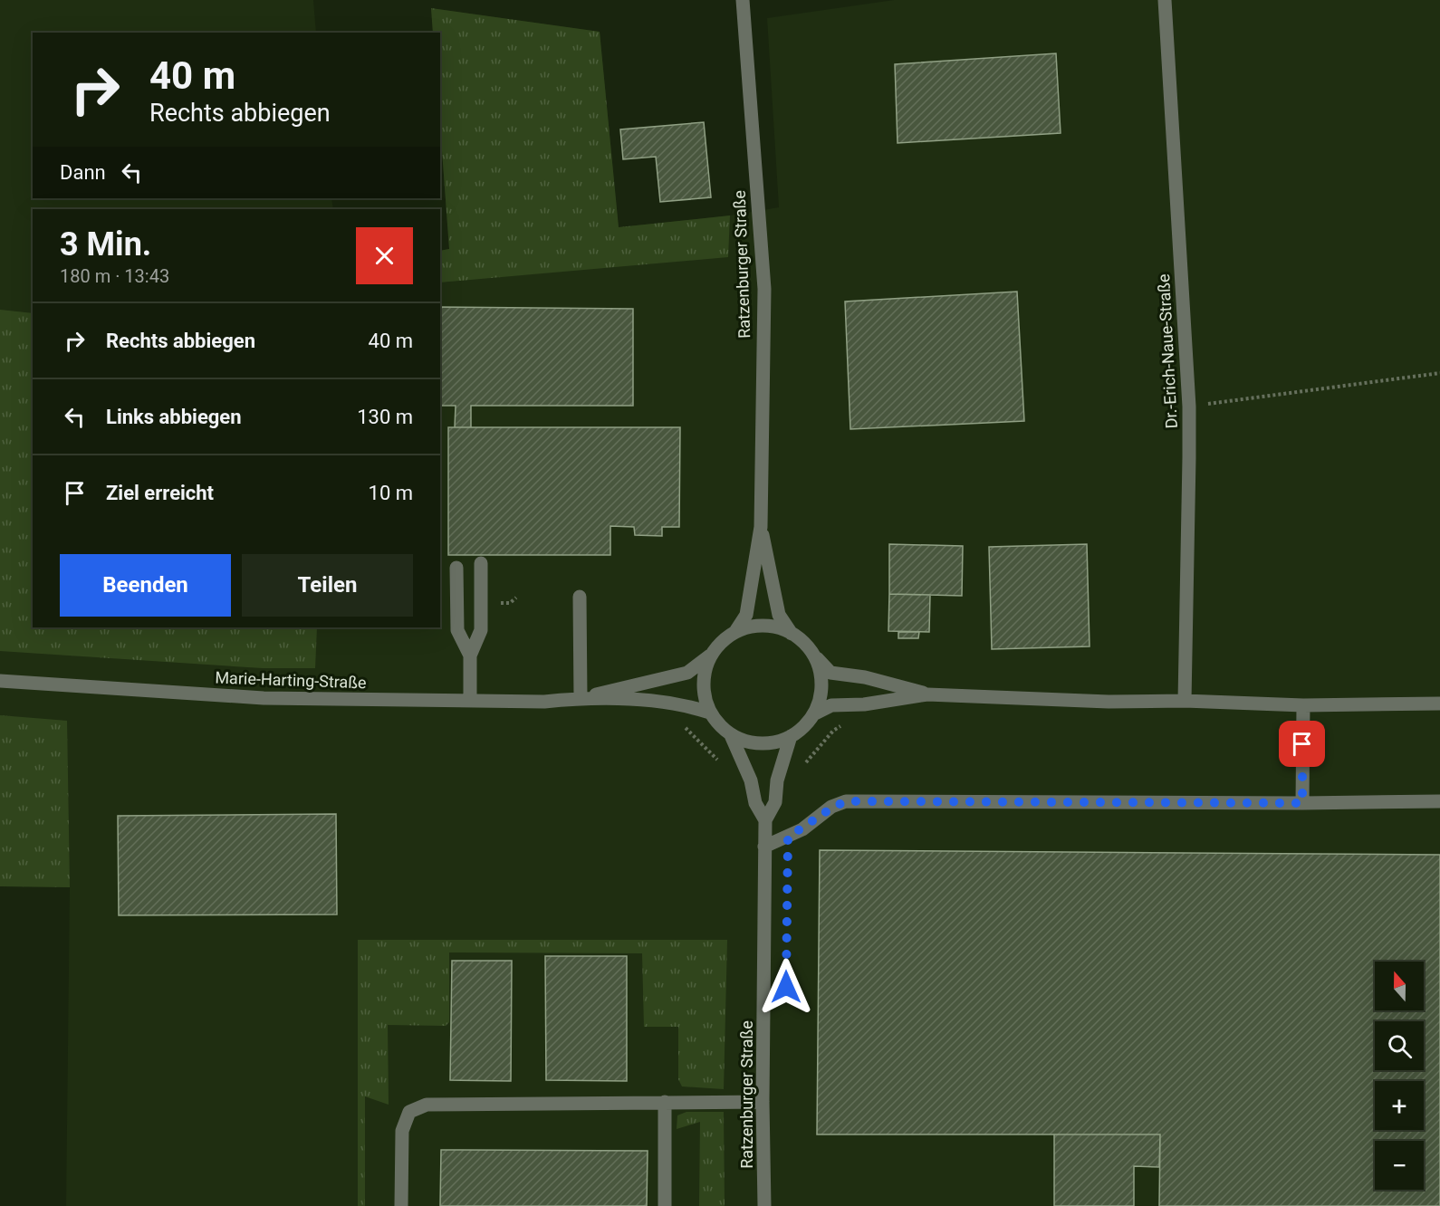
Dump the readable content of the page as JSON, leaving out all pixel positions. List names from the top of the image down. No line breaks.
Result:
{"streets":{"street":["Ratzenburger Straße","Dr.-Erich-Naue-Straße","Marie-Harting-Straße"]},"north":"top","page":{"turn":["40 m","Rechts abbiegen"],"then":"Dann","heading":["3 Min.","180 m · 13:43"],"list":[{"name":"Rechts abbiegen","value":"40 m"},{"name":"Links abbiegen","value":"130 m"},{"name":"Ziel erreicht","value":"10 m"}],"buttons":["Beenden","Teilen"],"map_buttons":["+","−"]}}
